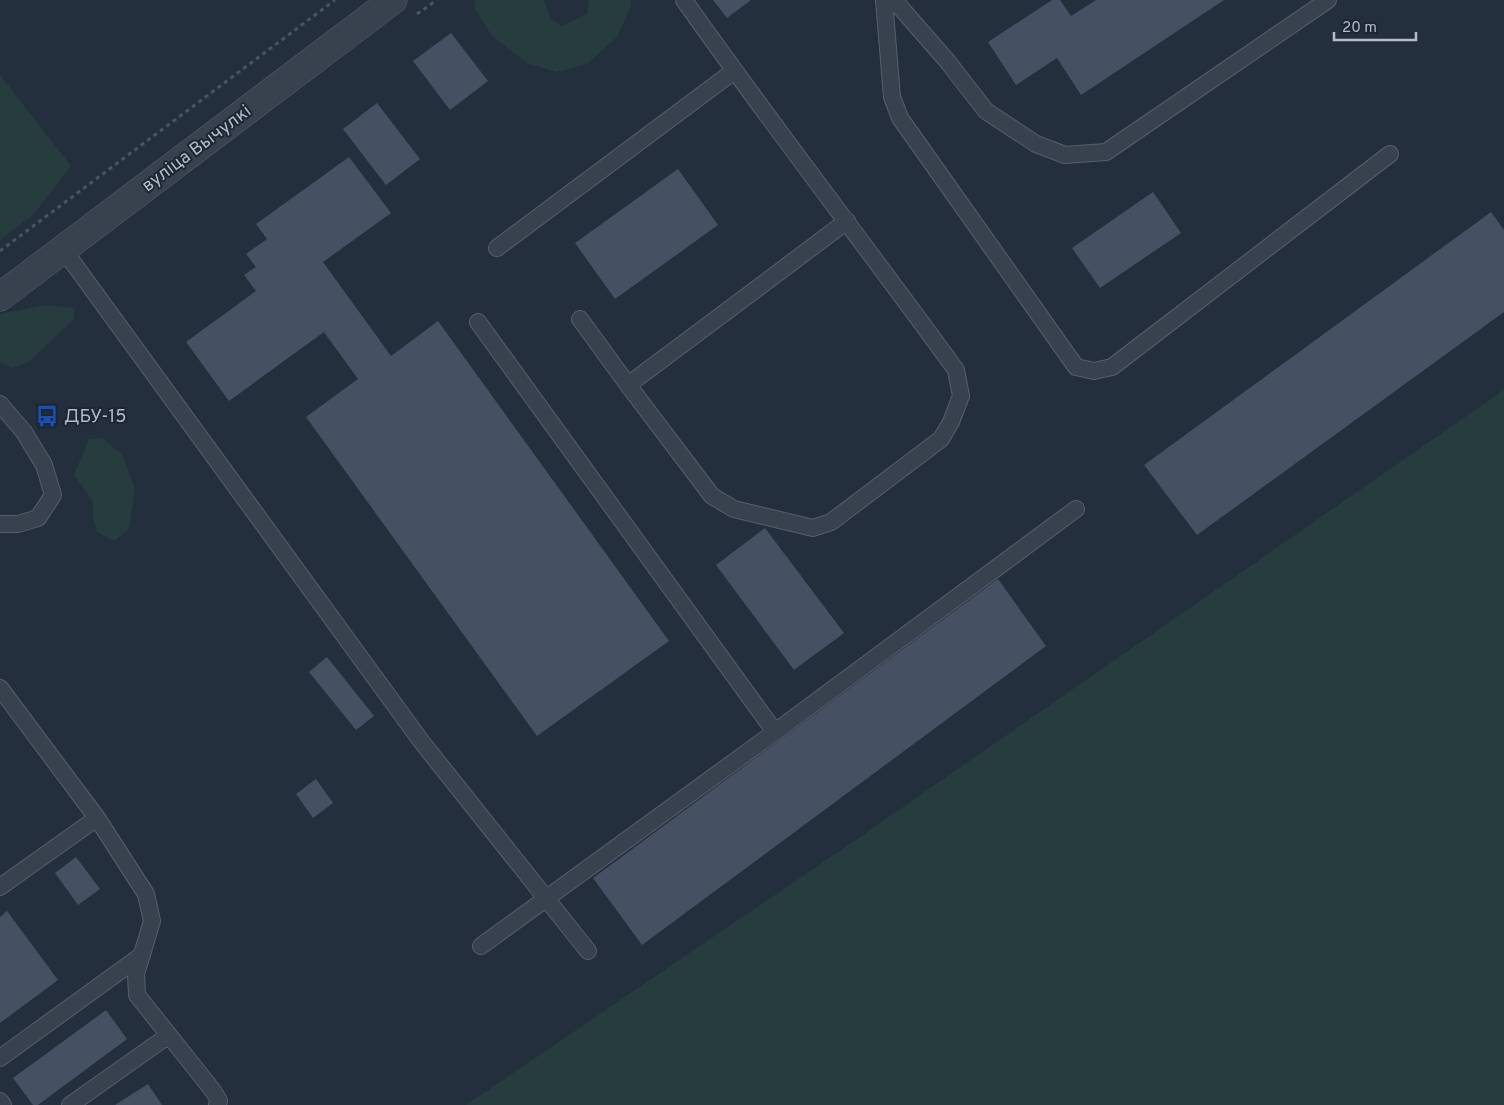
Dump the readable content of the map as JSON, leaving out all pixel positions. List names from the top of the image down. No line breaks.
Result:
{"streets":{"street":["вуліца Вычулкі"]},"places":{"bus stop":["ДБУ-15"]},"scale_bar":"20 m"}
